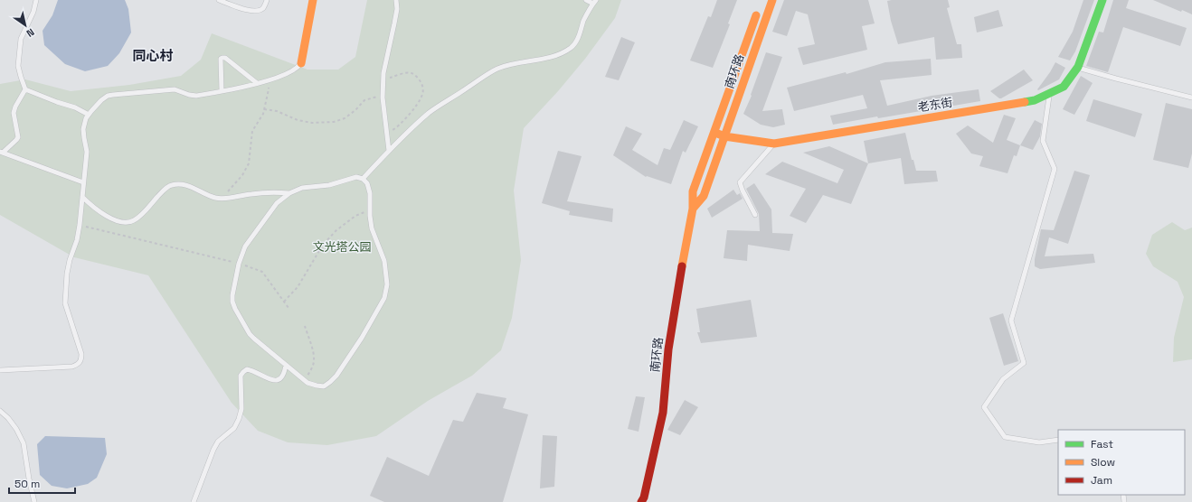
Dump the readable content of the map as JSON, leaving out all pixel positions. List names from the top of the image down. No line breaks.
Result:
{"streets":{"main road":["南环路","老东街"]},"crossings":[["南环路","老东街"]],"districts":["同心村"],"parks":["文光塔公园"],"legend":["Fast","Slow","Jam"],"scale_bar":"50 m","north":"bottom right"}
